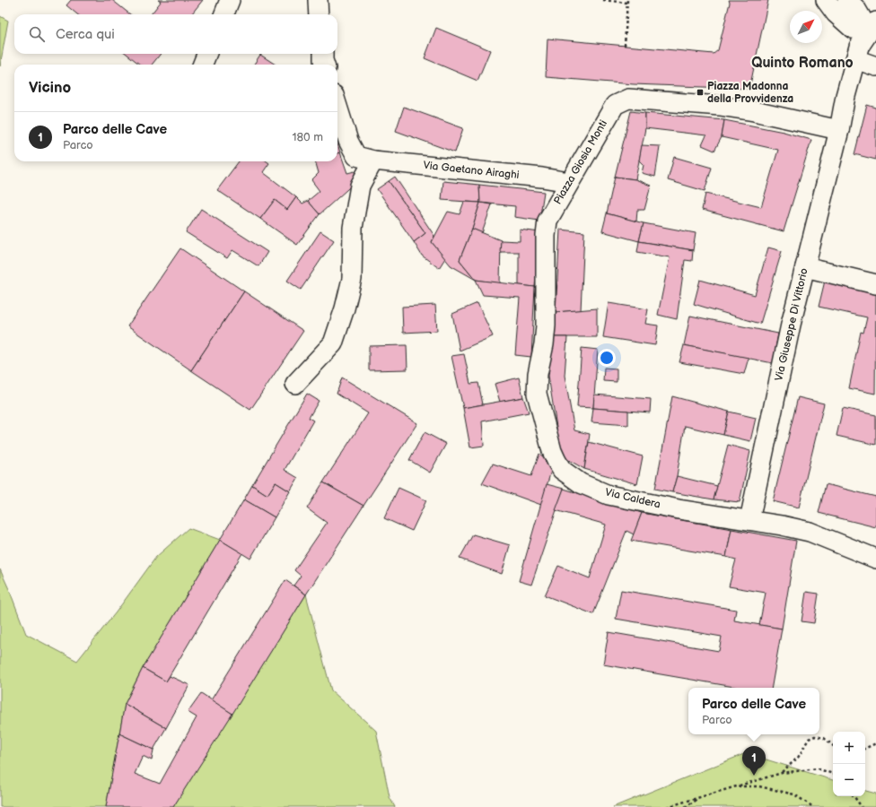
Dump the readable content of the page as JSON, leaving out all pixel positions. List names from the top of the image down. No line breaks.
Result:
{"streets":{"street":["Piazza Giosia Monti","Via Gaetano Airaghi","Via Giuseppe Di Vittorio","Via Caldera"]},"crossings":[["Piazza Giosia Monti","Via Gaetano Airaghi"],["Piazza Giosia Monti","Via Giuseppe Di Vittorio"],["Piazza Giosia Monti","Via Caldera"],["Via Giuseppe Di Vittorio","Via Caldera"]],"districts":["Quinto Romano"],"places":{"transit":["Piazza Madonna della Provvidenza"]},"north":"top right","page":{"search":"Cerca qui","heading":"Vicino","list":[{"mark":"1","name":"Parco delle Cave","note":"Parco","value":"180 m"}],"popup":["Parco delle Cave","Parco"],"map_buttons":["+","−"],"pins":"1"}}
